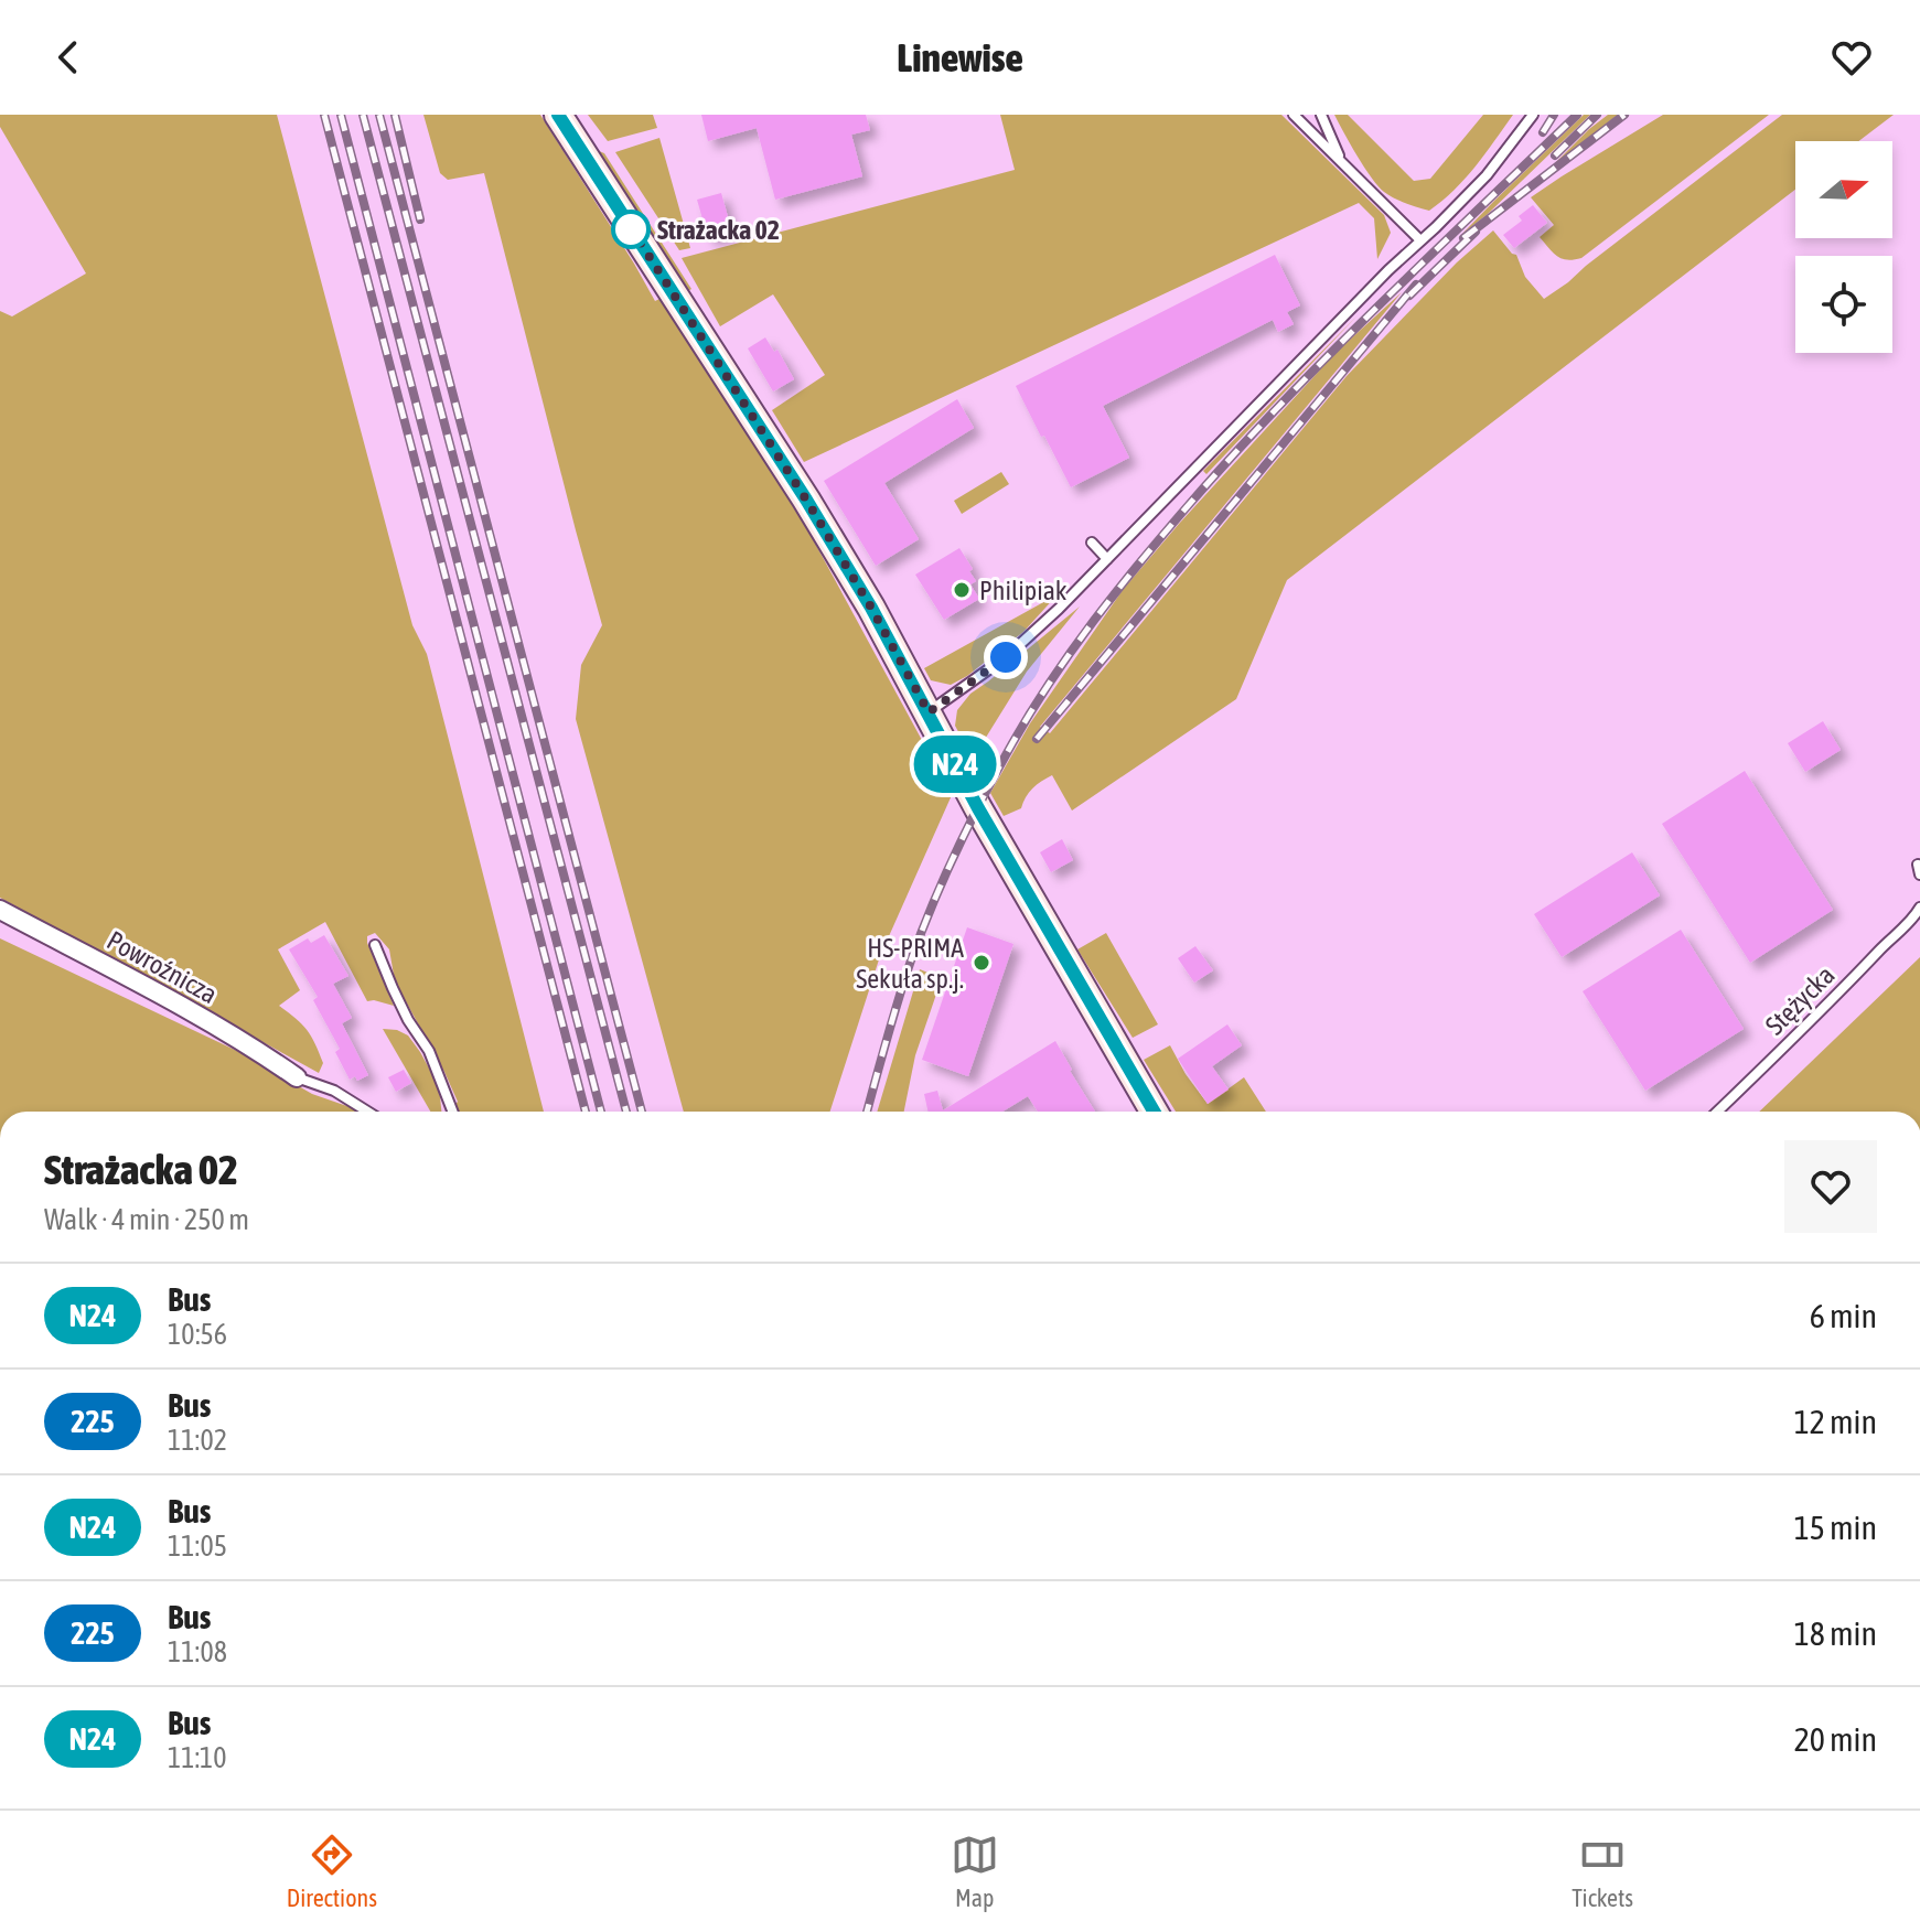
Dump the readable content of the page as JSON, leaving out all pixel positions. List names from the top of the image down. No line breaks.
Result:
{"streets":{"street":["Powroźnicza"],"lane":["Stężycka"]},"places":["Strażacka 02","Philipiak","HS-PRIMA Sekuła sp.j."],"lines":["bus line N24"],"north":"right","page":{"header":"Linewise","on_map":"N24","heading":["Strażacka 02","Walk · 4 min · 250 m"],"list":[{"mark":"N24","name":"Bus","note":"10:56","value":"6 min"},{"mark":"225","name":"Bus","note":"11:02","value":"12 min"},{"mark":"N24","name":"Bus","note":"11:05","value":"15 min"},{"mark":"225","name":"Bus","note":"11:08","value":"18 min"},{"mark":"N24","name":"Bus","note":"11:10","value":"20 min"}],"tabs":["Directions","Map","Tickets"]}}
